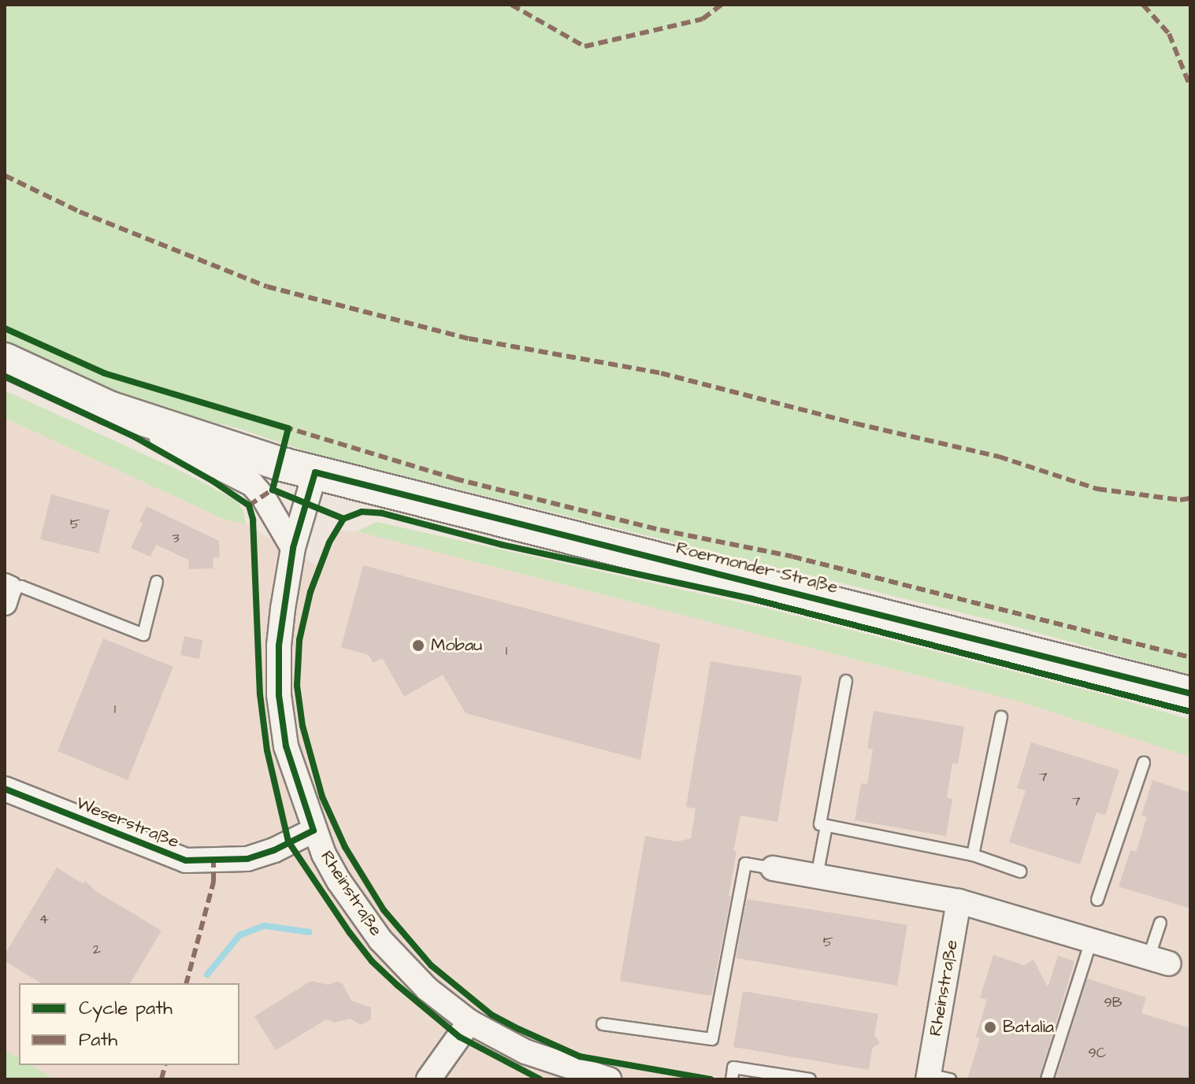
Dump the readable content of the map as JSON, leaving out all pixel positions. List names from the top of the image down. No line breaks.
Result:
{"streets":{"main road":["Roermonder Straße"],"street":["Weserstraße","Rheinstraße"]},"crossings":[["Roermonder Straße","Rheinstraße"],["Weserstraße","Rheinstraße"]],"places":["Mobau","Batalia"],"house_numbers":["5","3","1","1","7","7","4","5","2","9B","9C"],"legend":["Cycle path","Path"]}
